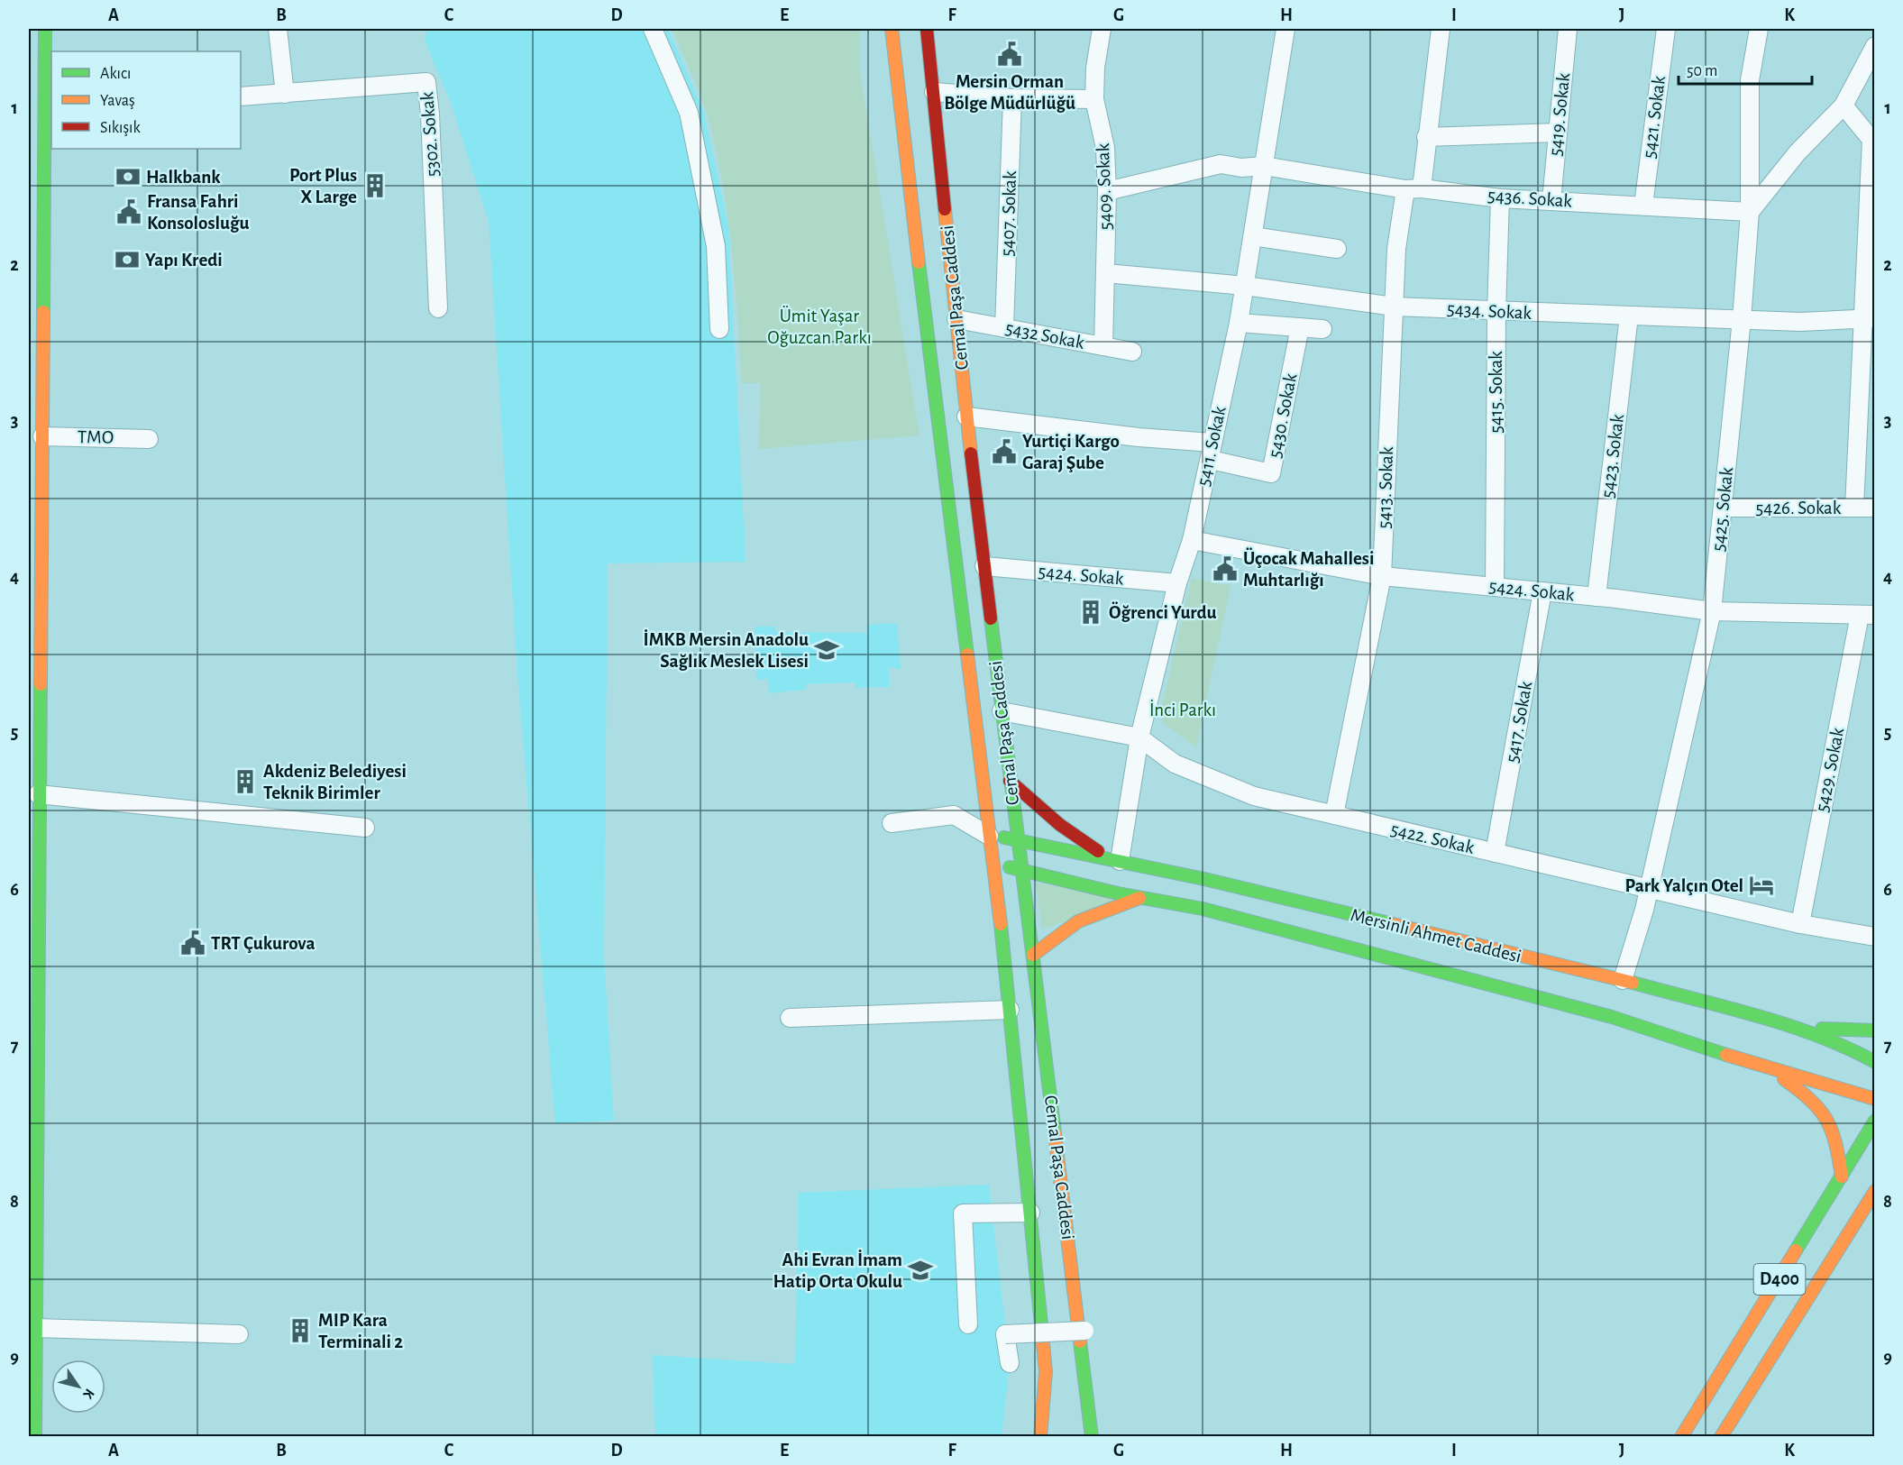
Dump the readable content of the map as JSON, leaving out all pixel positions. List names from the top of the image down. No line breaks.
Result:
{"streets":{"main road":["Cemal Paşa Caddesi","Mersinli Ahmet Caddesi","D400"],"street":["5419. Sokak","5421. Sokak","5302. Sokak","5409. Sokak","5436. Sokak","5407. Sokak","5434. Sokak","5432 Sokak","5415. Sokak","5430. Sokak","TMO","5411. Sokak","5423. Sokak","5413. Sokak","5426. Sokak","5425. Sokak","5424. Sokak","5417. Sokak","5429. Sokak","5422. Sokak"]},"crossings":[["5419. Sokak","5436. Sokak"],["5421. Sokak","5436. Sokak"],["5409. Sokak","5436. Sokak"],["5409. Sokak","5434. Sokak"],["5409. Sokak","5432 Sokak"],["5436. Sokak","5415. Sokak"],["5436. Sokak","5411. Sokak"],["5436. Sokak","5413. Sokak"],["5436. Sokak","5425. Sokak"],["5407. Sokak","5432 Sokak"],["Cemal Paşa Caddesi","5432 Sokak"],["Cemal Paşa Caddesi","5424. Sokak"],["Cemal Paşa Caddesi","5422. Sokak"],["Cemal Paşa Caddesi","Mersinli Ahmet Caddesi"],["5434. Sokak","5415. Sokak"],["5434. Sokak","5411. Sokak"],["5434. Sokak","5423. Sokak"],["5434. Sokak","5413. Sokak"],["5434. Sokak","5425. Sokak"],["5415. Sokak","5424. Sokak"],["5430. Sokak","5411. Sokak"],["5411. Sokak","5424. Sokak"],["5411. Sokak","5422. Sokak"],["5411. Sokak","Mersinli Ahmet Caddesi"],["5423. Sokak","5424. Sokak"],["5413. Sokak","5424. Sokak"],["5413. Sokak","5422. Sokak"],["5426. Sokak","5425. Sokak"],["5425. Sokak","5424. Sokak"],["5425. Sokak","5422. Sokak"],["5425. Sokak","Mersinli Ahmet Caddesi"],["5424. Sokak","5417. Sokak"],["5424. Sokak","5429. Sokak"],["5417. Sokak","5422. Sokak"],["5429. Sokak","5422. Sokak"]],"parks":["Ümit Yaşar Oğuzcan Parkı","İnci Parkı"],"places":{"public building":["Mersin Orman Bölge Müdürlüğü","Fransa Fahri Konsolosluğu","Yurtiçi Kargo Garaj Şube","Üçocak Mahallesi Muhtarlığı","TRT Çukurova"],"bank":["Halkbank","Yapı Kredi"],"building":["Port Plus X Large","Öğrenci Yurdu","Akdeniz Belediyesi Teknik Birimler","MIP Kara Terminali 2"],"school or university":["İMKB Mersin Anadolu Sağlık Meslek Lisesi","Ahi Evran İmam Hatip Orta Okulu"],"hotel":["Park Yalçın Otel"]},"legend":["Akıcı","Yavaş","Sıkışık"],"scale_bar":"50 m","north":"bottom right","grid":{"columns":["A","B","C","D","E","F","G","H","I","J","K"],"rows":["1","2","3","4","5","6","7","8","9"]}}
